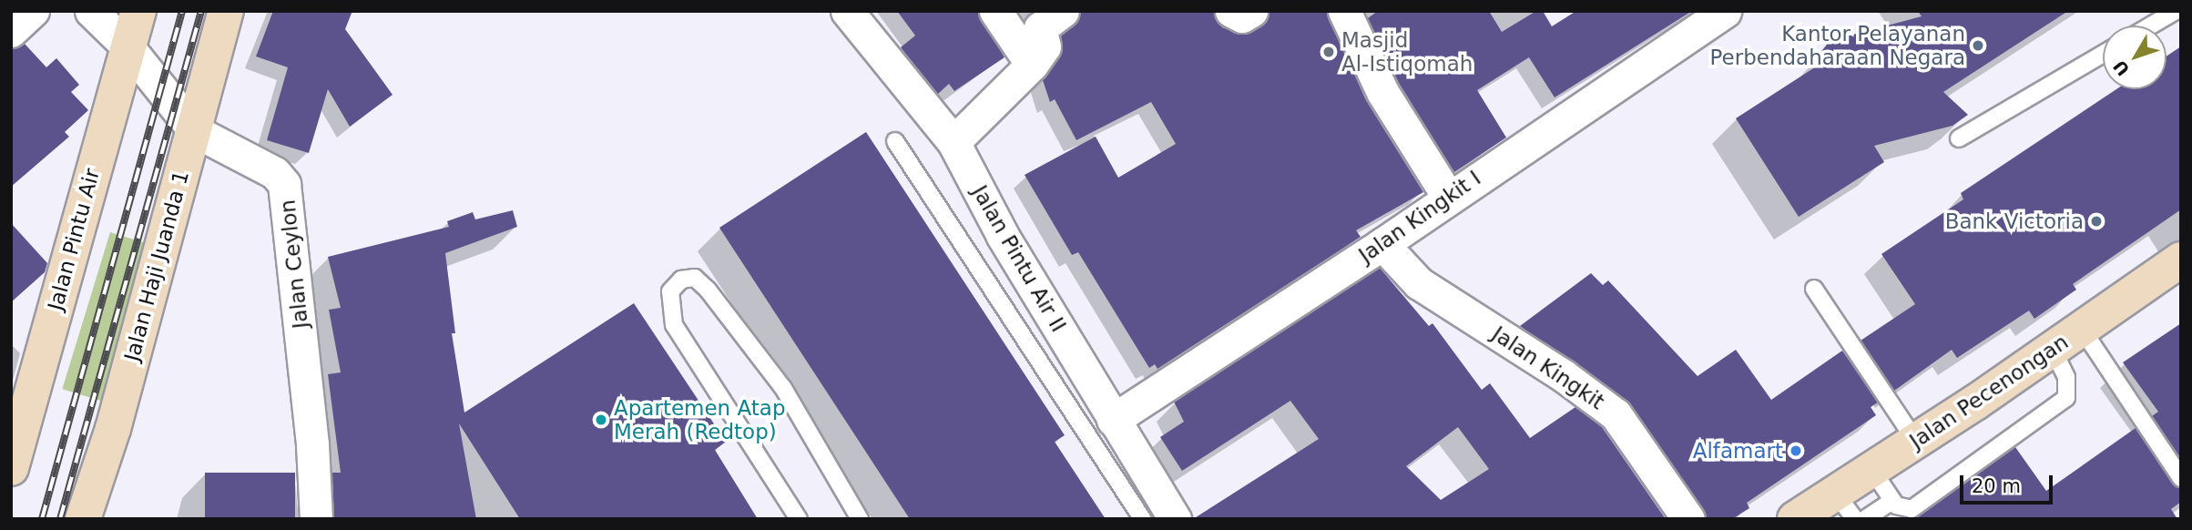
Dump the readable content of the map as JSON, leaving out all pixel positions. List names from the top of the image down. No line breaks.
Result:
{"streets":{"street":["Jalan Kingkit I","Jalan Pintu Air","Jalan Pintu Air II","Jalan Ceylon","Jalan Haji Juanda 1","Jalan Kingkit","Jalan Pecenongan"]},"crossings":[["Jalan Kingkit I","Jalan Pintu Air II"],["Jalan Kingkit I","Jalan Kingkit"],["Jalan Pintu Air","Jalan Ceylon"],["Jalan Ceylon","Jalan Haji Juanda 1"]],"places":["Kantor Pelayanan Perbendaharaan Negara","Masjid Al-Istiqomah","Bank Victoria","Apartemen Atap Merah (Redtop)","Alfamart"],"scale_bar":"20 m","north":"bottom left"}
